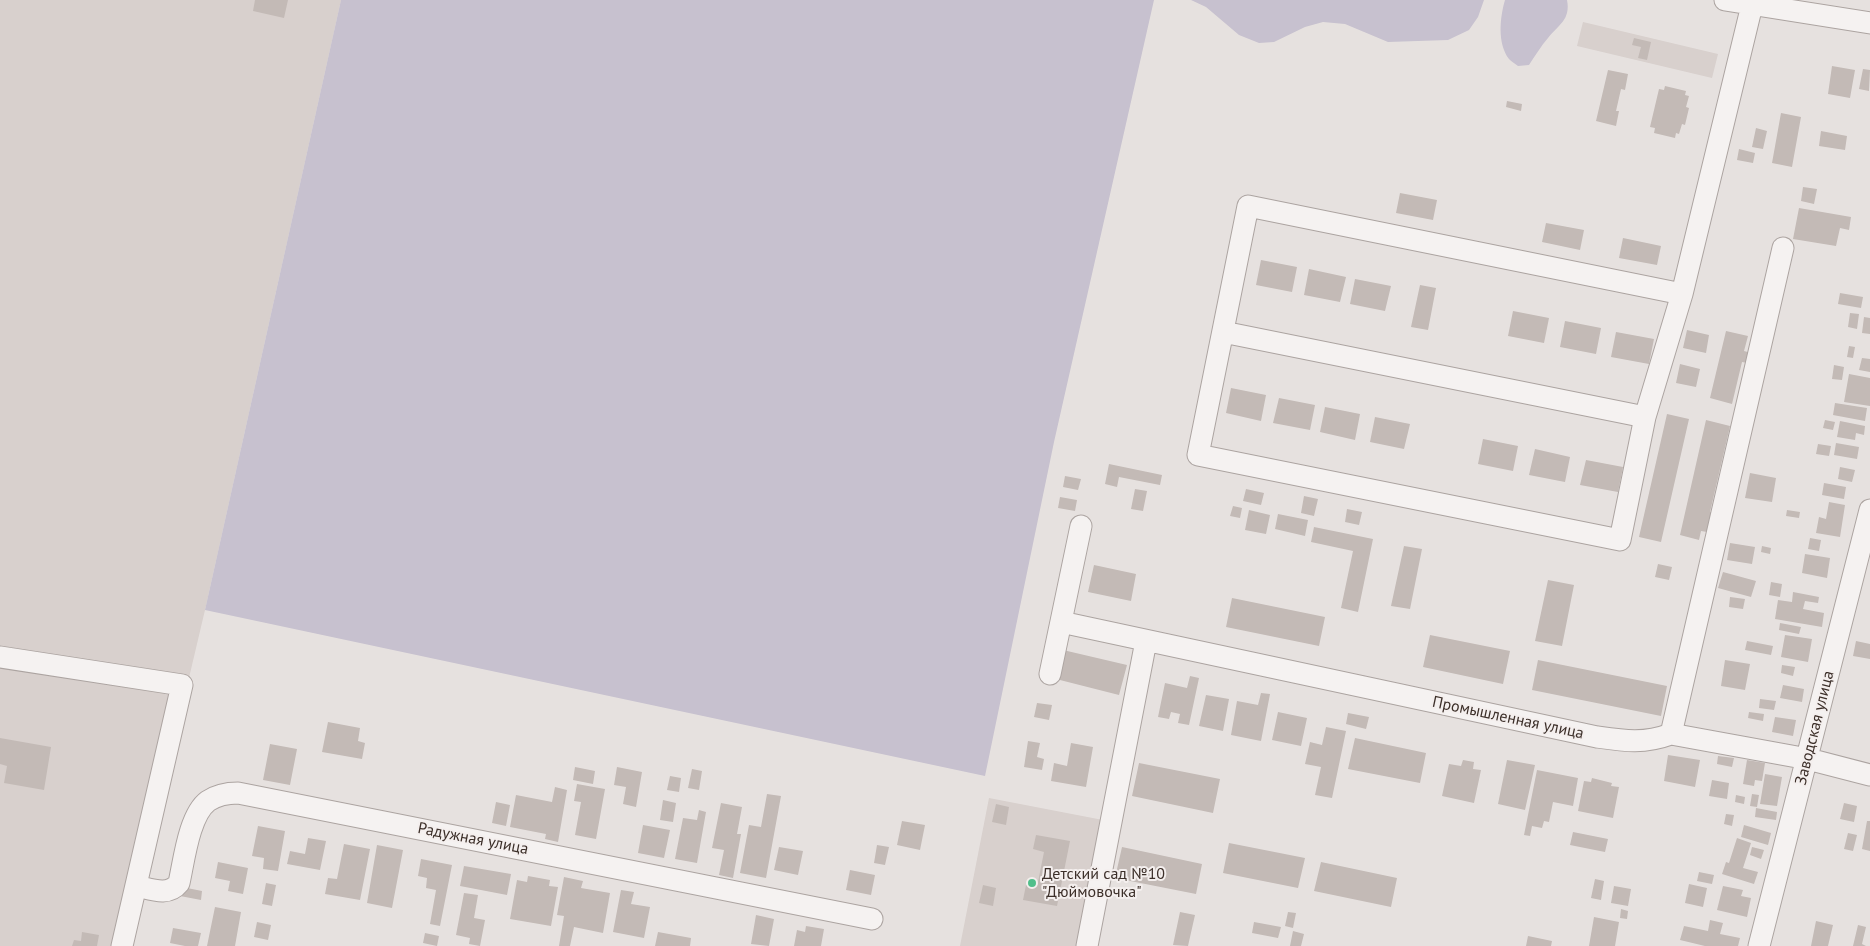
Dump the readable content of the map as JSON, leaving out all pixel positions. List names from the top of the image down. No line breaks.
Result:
{"streets":{"street":["Промышленная улица","Заводская улица","Радужная улица"]},"crossings":[["Промышленная улица","Заводская улица"]],"places":["Детский сад №10 \"Дюймовочка\""]}
